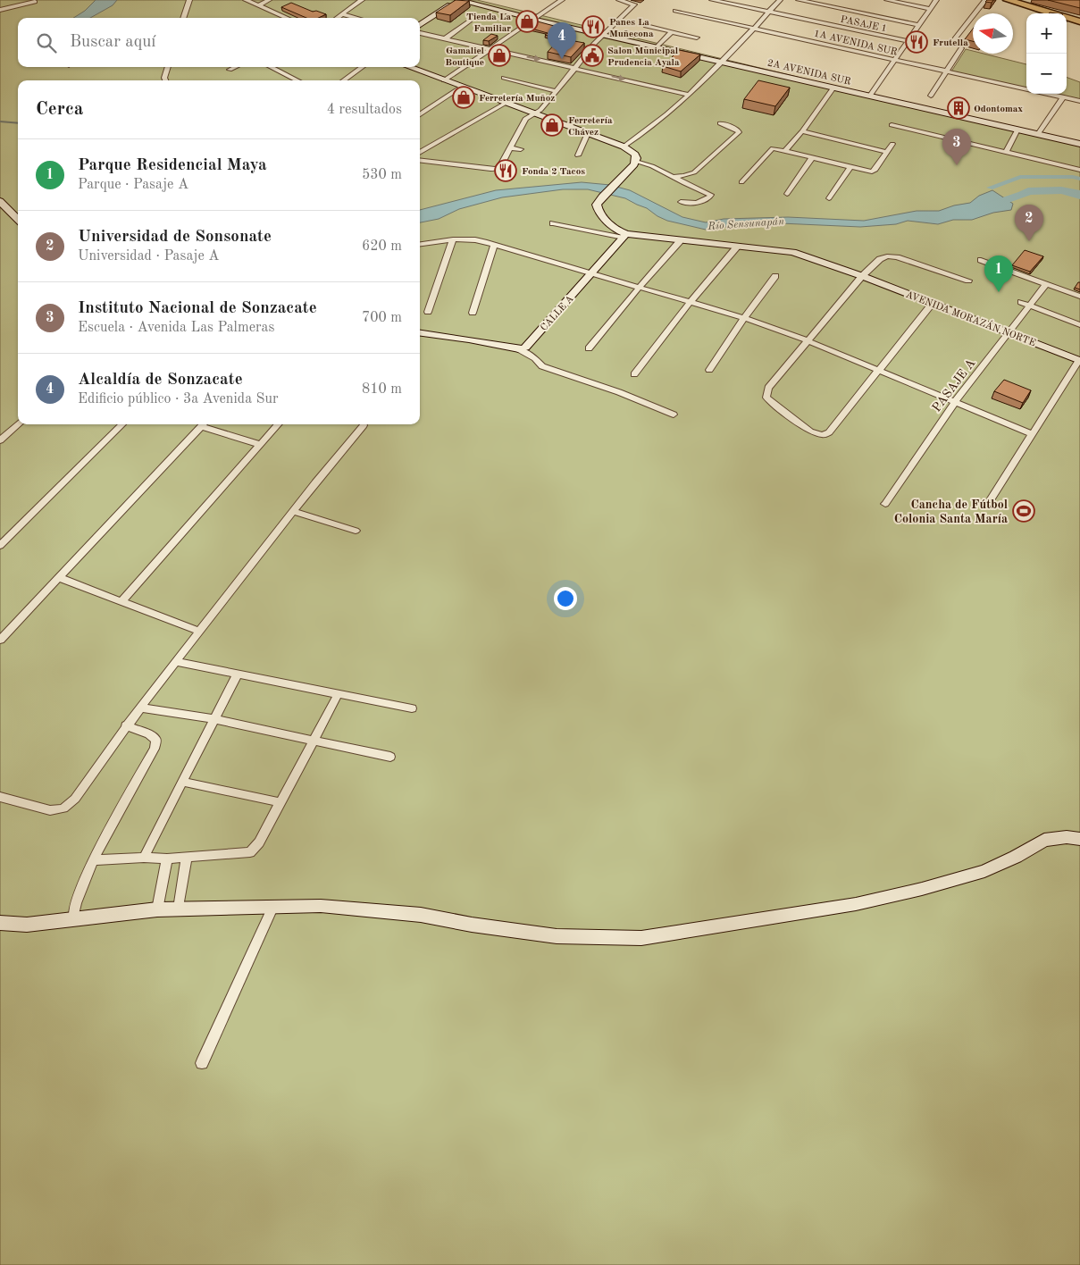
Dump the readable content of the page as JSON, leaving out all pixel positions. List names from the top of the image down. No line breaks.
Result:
{"streets":{"street":["PASAJE 1","1A AVENIDA SUR","2A AVENIDA SUR","CALLE A","AVENIDA MORAZÁN NORTE","PASAJE A"]},"crossings":[["CALLE A","AVENIDA MORAZÁN NORTE"],["AVENIDA MORAZÁN NORTE","PASAJE A"]],"water":["Río Sensunapán"],"places":{"shop":["Tienda La Familiar","Gamaliel Boutique","Ferretería Muñoz","Ferretería Chávez"],"restaurant":["Panes La Muñecona","Frutella","Fonda 2 Tacos"],"public building":["Salon Municipal Prudencia Ayala"],"building":["Odontomax"],"sports":["Cancha de Fútbol Colonia Santa María"]},"north":"left","page":{"map_buttons":["+","−"],"search":"Buscar aquí","pins":["4","3","2","1"],"heading":["Cerca","4 resultados"],"list":[{"mark":"1","name":"Parque Residencial Maya","note":"Parque · Pasaje A","value":"530 m"},{"mark":"2","name":"Universidad de Sonsonate","note":"Universidad · Pasaje A","value":"620 m"},{"mark":"3","name":"Instituto Nacional de Sonzacate","note":"Escuela · Avenida Las Palmeras","value":"700 m"},{"mark":"4","name":"Alcaldía de Sonzacate","note":"Edificio público · 3a Avenida Sur","value":"810 m"}]}}
